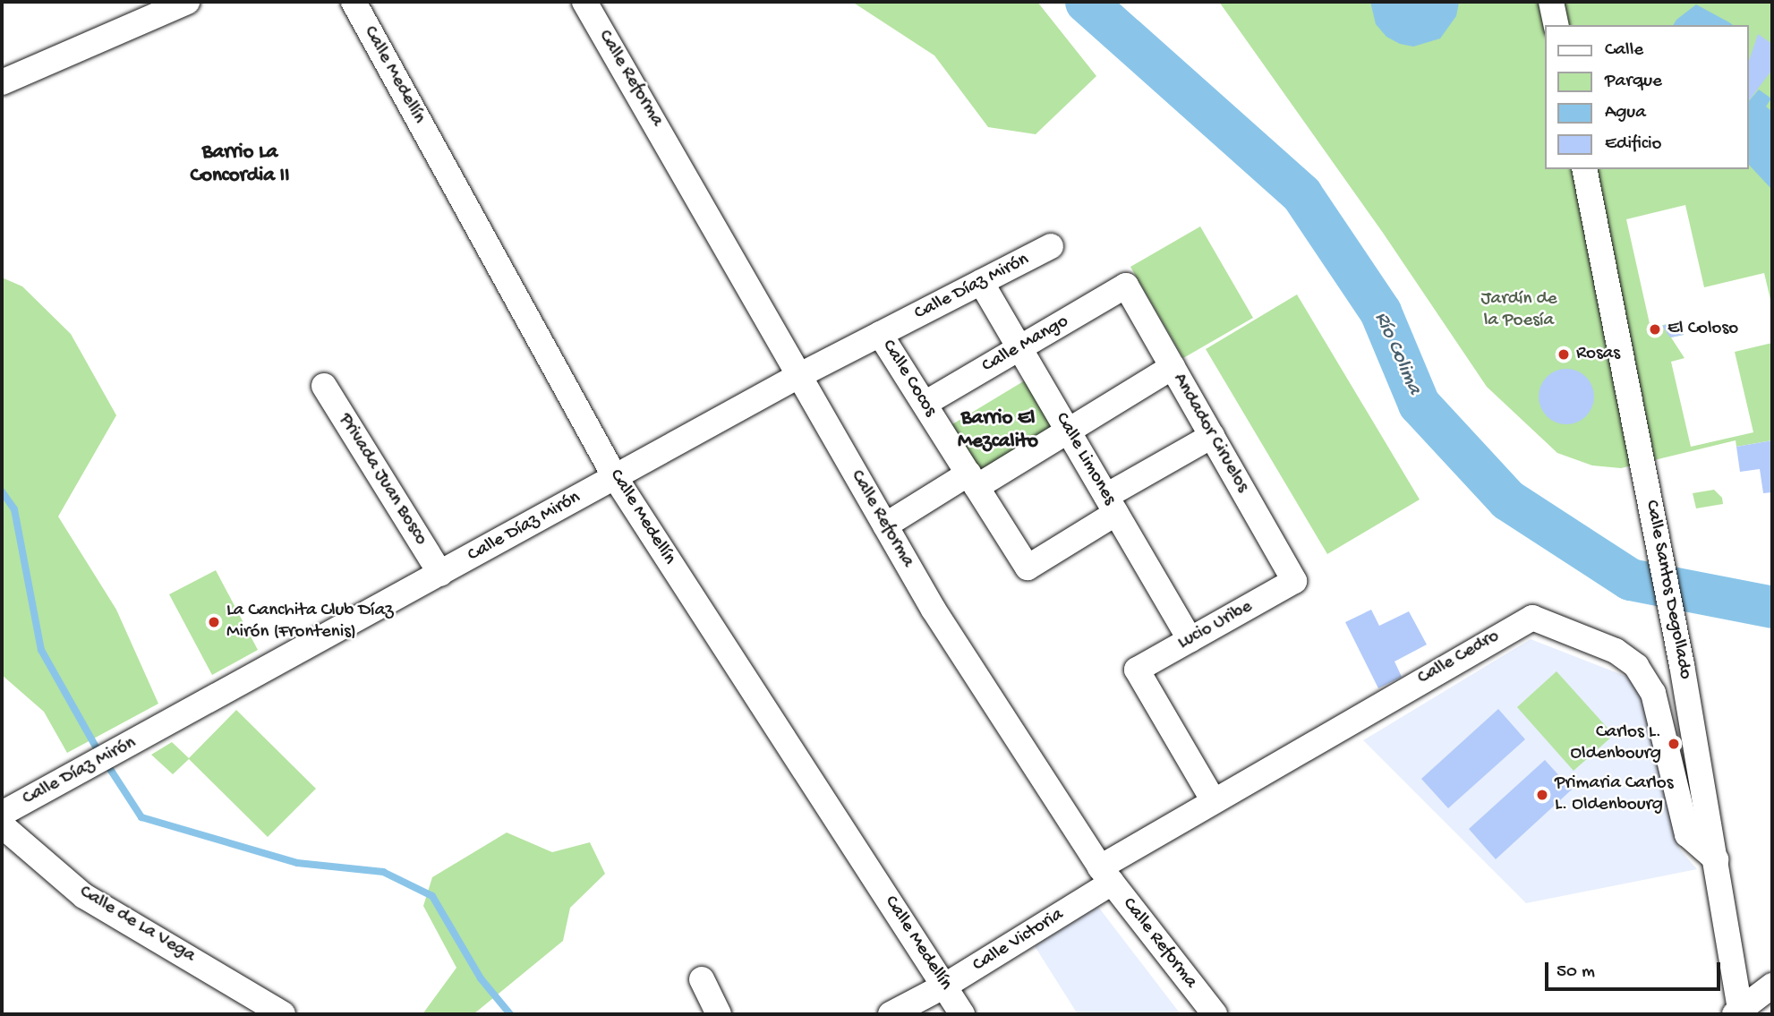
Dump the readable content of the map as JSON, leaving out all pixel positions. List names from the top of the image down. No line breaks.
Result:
{"streets":{"street":["Calle Medellín","Calle Reforma","Calle Díaz Mirón","Calle Mango","Calle Cocos","Andador Ciruelos","Calle Limones","Privada Juan Bosco","Calle Santos Degollado","Lucio Uribe","Calle Cedro","Calle de La Vega","Calle Victoria"]},"crossings":[["Calle Medellín","Calle Díaz Mirón"],["Calle Medellín","Calle Victoria"],["Calle Reforma","Calle Díaz Mirón"],["Calle Reforma","Calle Cedro"],["Calle Reforma","Calle Victoria"],["Calle Díaz Mirón","Calle Cocos"],["Calle Díaz Mirón","Calle Limones"],["Calle Díaz Mirón","Privada Juan Bosco"],["Calle Mango","Calle Cocos"],["Calle Mango","Andador Ciruelos"],["Calle Mango","Calle Limones"],["Calle Cocos","Calle Limones"],["Andador Ciruelos","Lucio Uribe"],["Calle Limones","Lucio Uribe"],["Calle Santos Degollado","Calle Cedro"],["Lucio Uribe","Calle Cedro"],["Calle Cedro","Calle Victoria"]],"districts":["Barrio La Concordia II","Barrio El Mezcalito"],"water":["Río Colima"],"parks":["Jardín de la Poesía"],"places":["El Coloso","Rosas","La Canchita Club Díaz Mirón (Frontenis)","Carlos L. Oldenbourg","Primaria Carlos L. Oldenbourg"],"legend":["Calle","Parque","Agua","Edificio"],"scale_bar":"50 m"}
